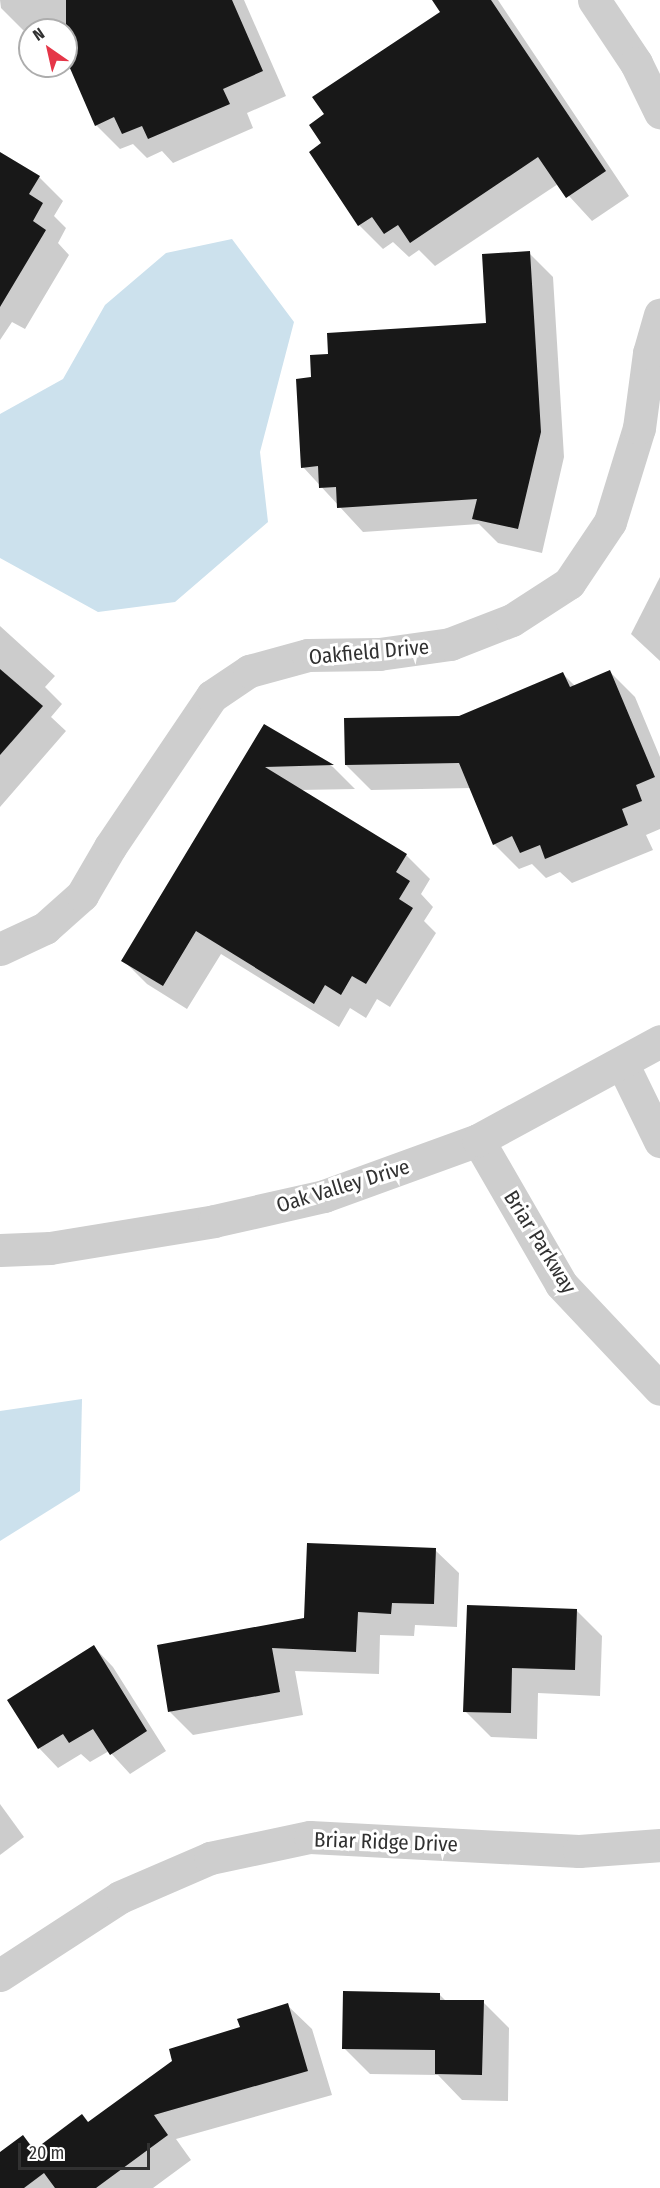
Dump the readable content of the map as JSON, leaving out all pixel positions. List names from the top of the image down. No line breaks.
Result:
{"streets":{"street":["Oakfield Drive","Oak Valley Drive","Briar Parkway","Briar Ridge Drive"]},"crossings":[["Oak Valley Drive","Briar Parkway"]],"scale_bar":"20 m","north":"top left"}
